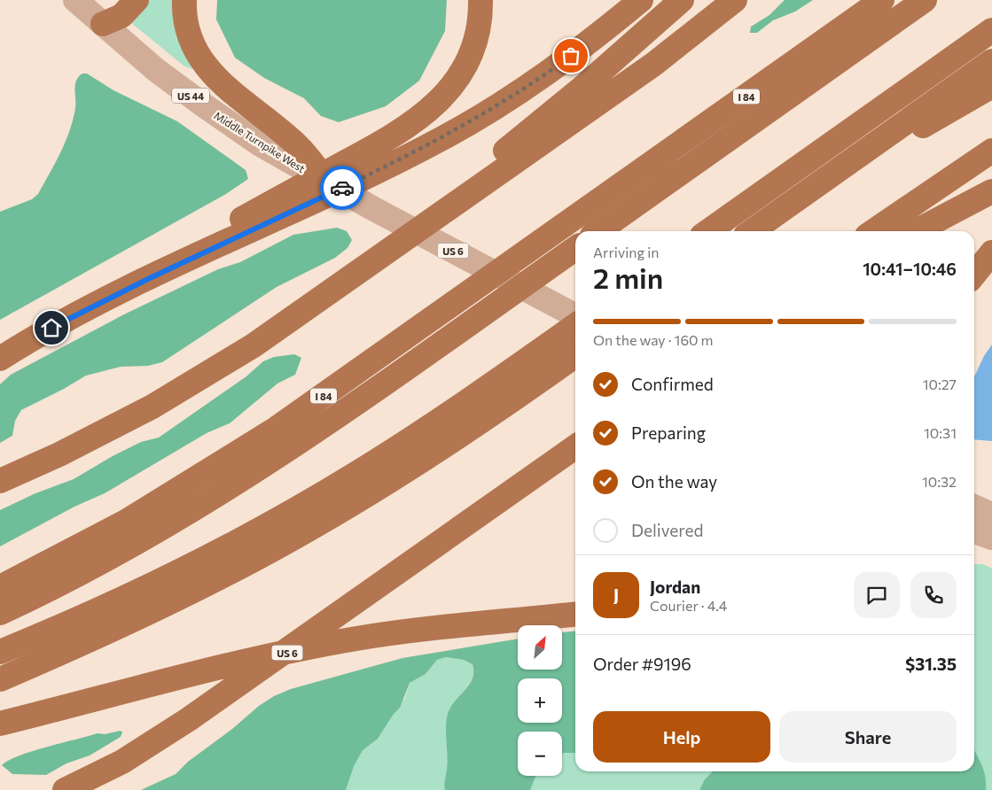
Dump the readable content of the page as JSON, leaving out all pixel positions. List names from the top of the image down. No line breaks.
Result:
{"streets":{"highway":["I 84","US 6"],"main road":["US 44","Middle Turnpike West"]},"crossings":[["Middle Turnpike West","US 6"]],"north":"top right","page":{"heading":["2 min","Arriving in","10:41–10:46"],"panel":["Jordan","Courier · 4.4","Order #9196","$31.35"],"bar":"On the way · 160 m","list":[["Confirmed","10:27"],["Preparing","10:31"],["On the way","10:32"],"Delivered"],"round":"J","map_buttons":["+","−"],"buttons":["Help","Share"]}}
